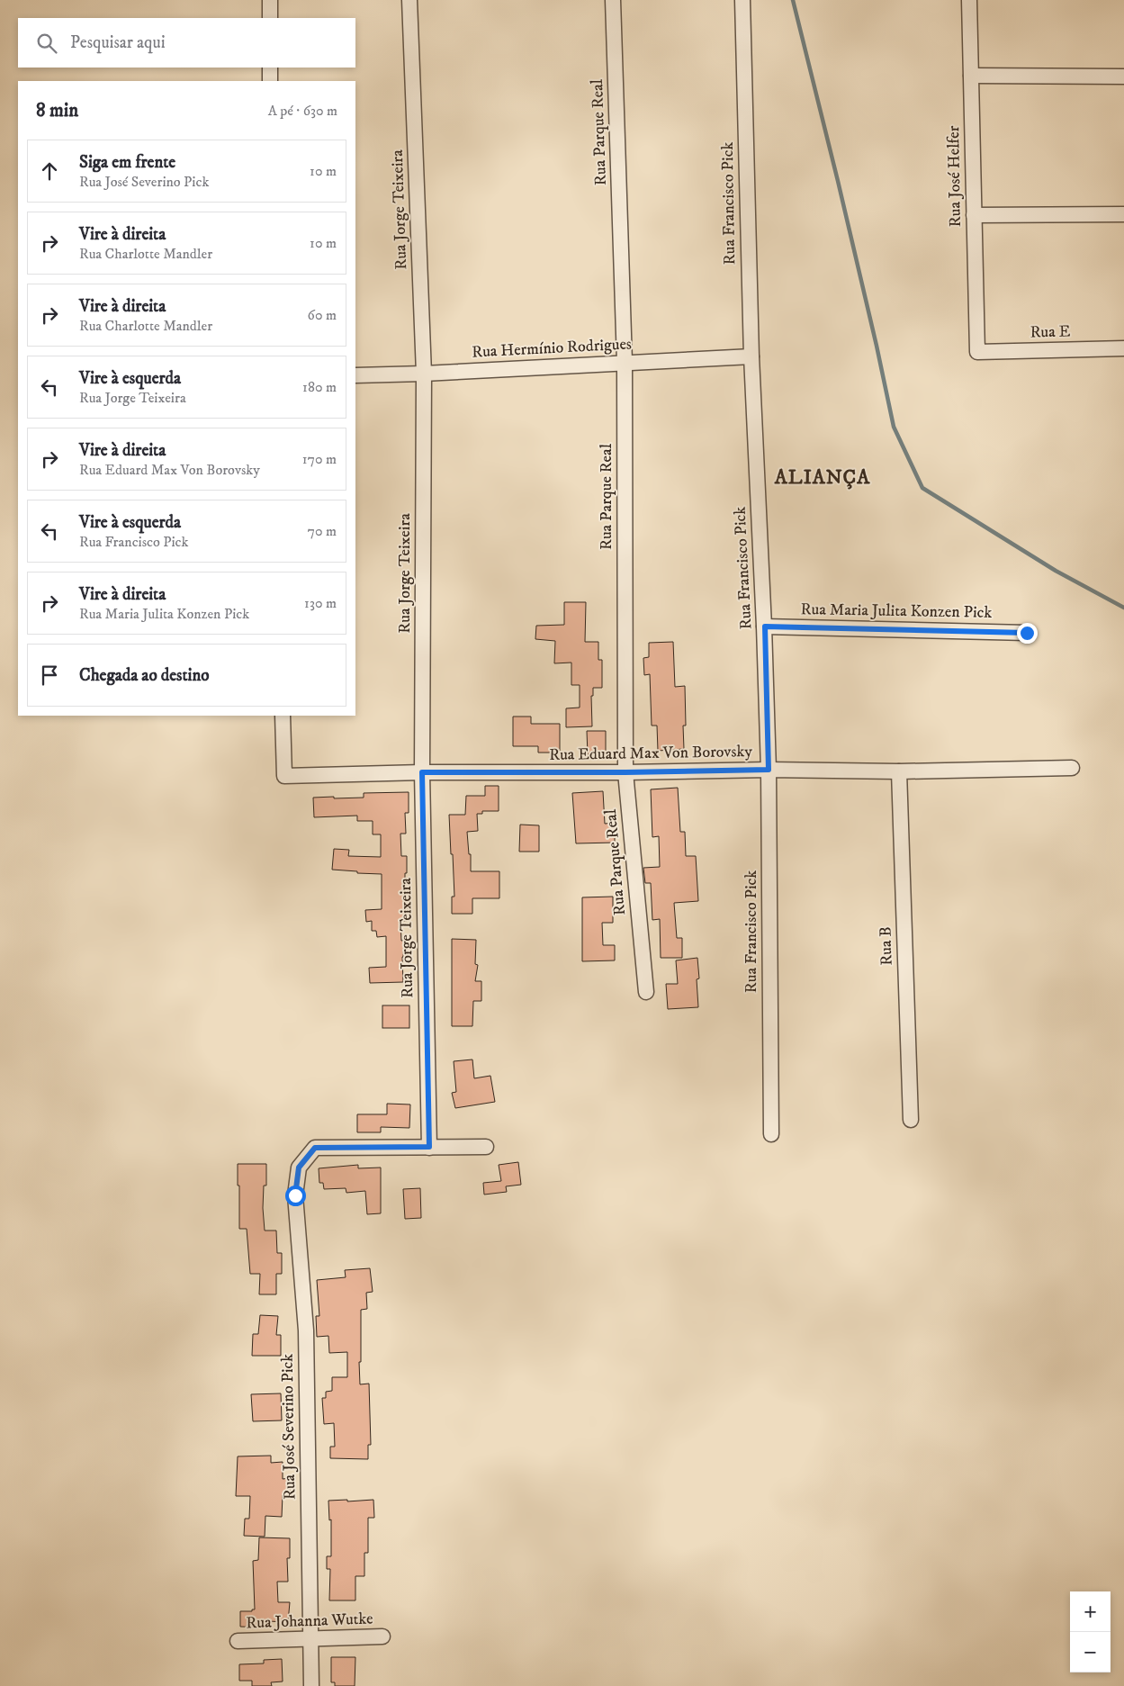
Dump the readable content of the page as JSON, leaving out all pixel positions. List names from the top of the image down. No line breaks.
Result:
{"streets":{"street":["Rua Parque Real","Rua José Helfer","Rua Francisco Pick","Rua Jorge Teixeira","Rua E","Rua Hermínio Rodrigues","Rua Maria Julita Konzen Pick","Rua Eduard Max Von Borovsky","Rua B","Rua José Severino Pick","Rua Johanna Wutke"]},"crossings":[["Rua Parque Real","Rua Hermínio Rodrigues"],["Rua Parque Real","Rua Eduard Max Von Borovsky"],["Rua José Helfer","Rua E"],["Rua Francisco Pick","Rua Hermínio Rodrigues"],["Rua Francisco Pick","Rua Maria Julita Konzen Pick"],["Rua Francisco Pick","Rua Eduard Max Von Borovsky"],["Rua Jorge Teixeira","Rua Hermínio Rodrigues"],["Rua Jorge Teixeira","Rua Eduard Max Von Borovsky"],["Rua Jorge Teixeira","Rua José Severino Pick"],["Rua Eduard Max Von Borovsky","Rua B"],["Rua José Severino Pick","Rua Johanna Wutke"]],"districts":["ALIANÇA"],"page":{"search":"Pesquisar aqui","heading":["8 min","A pé · 630 m"],"list":[["Siga em frente","Rua José Severino Pick","10 m"],["Vire à direita","Rua Charlotte Mandler","10 m"],["Vire à direita","Rua Charlotte Mandler","60 m"],["Vire à esquerda","Rua Jorge Teixeira","180 m"],["Vire à direita","Rua Eduard Max Von Borovsky","170 m"],["Vire à esquerda","Rua Francisco Pick","70 m"],["Vire à direita","Rua Maria Julita Konzen Pick","130 m"],"Chegada ao destino"],"map_buttons":["+","−"]}}
